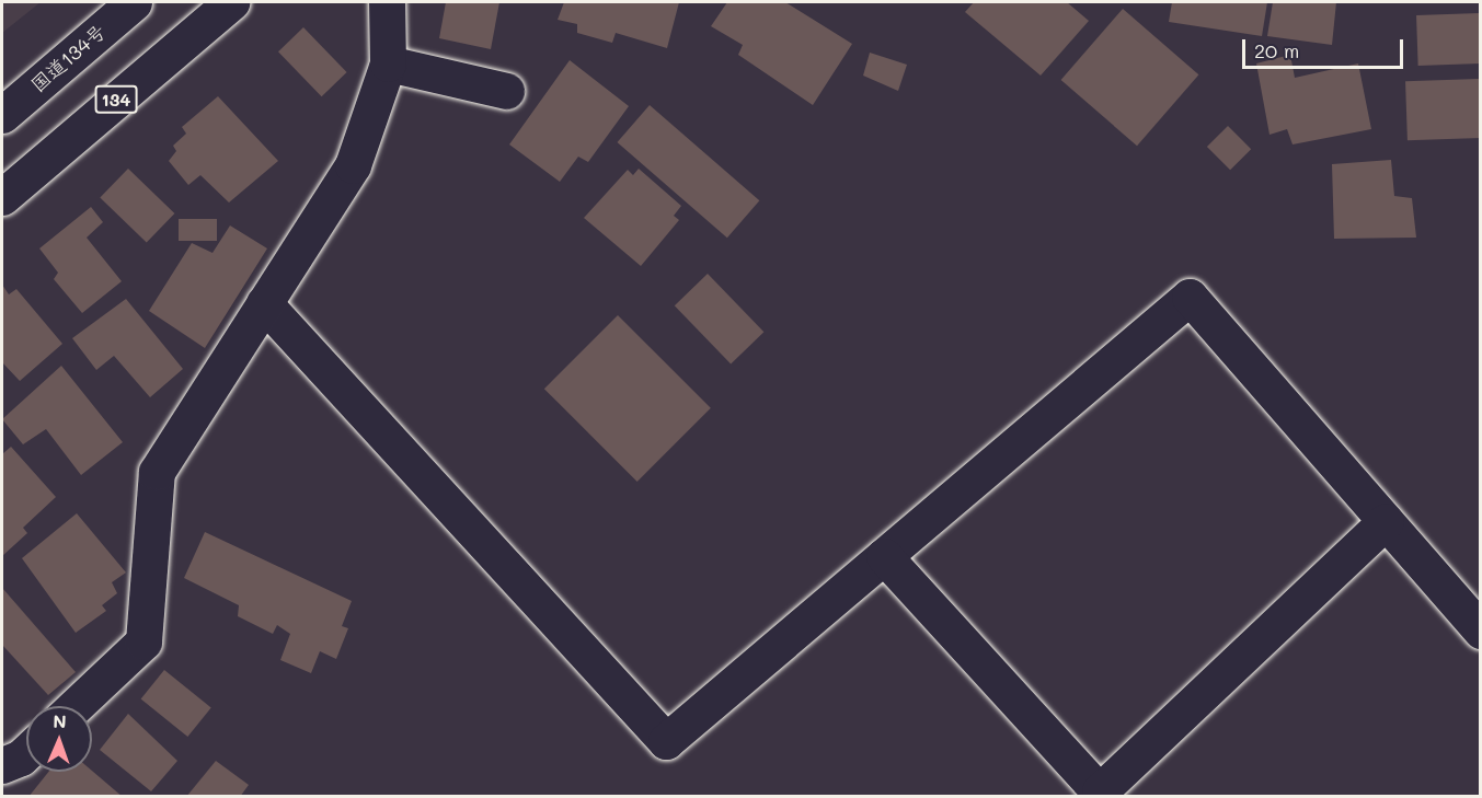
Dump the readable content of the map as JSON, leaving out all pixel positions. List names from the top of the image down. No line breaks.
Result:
{"streets":{"main road":["国道134号","134"]},"scale_bar":"20 m","north":"top"}
